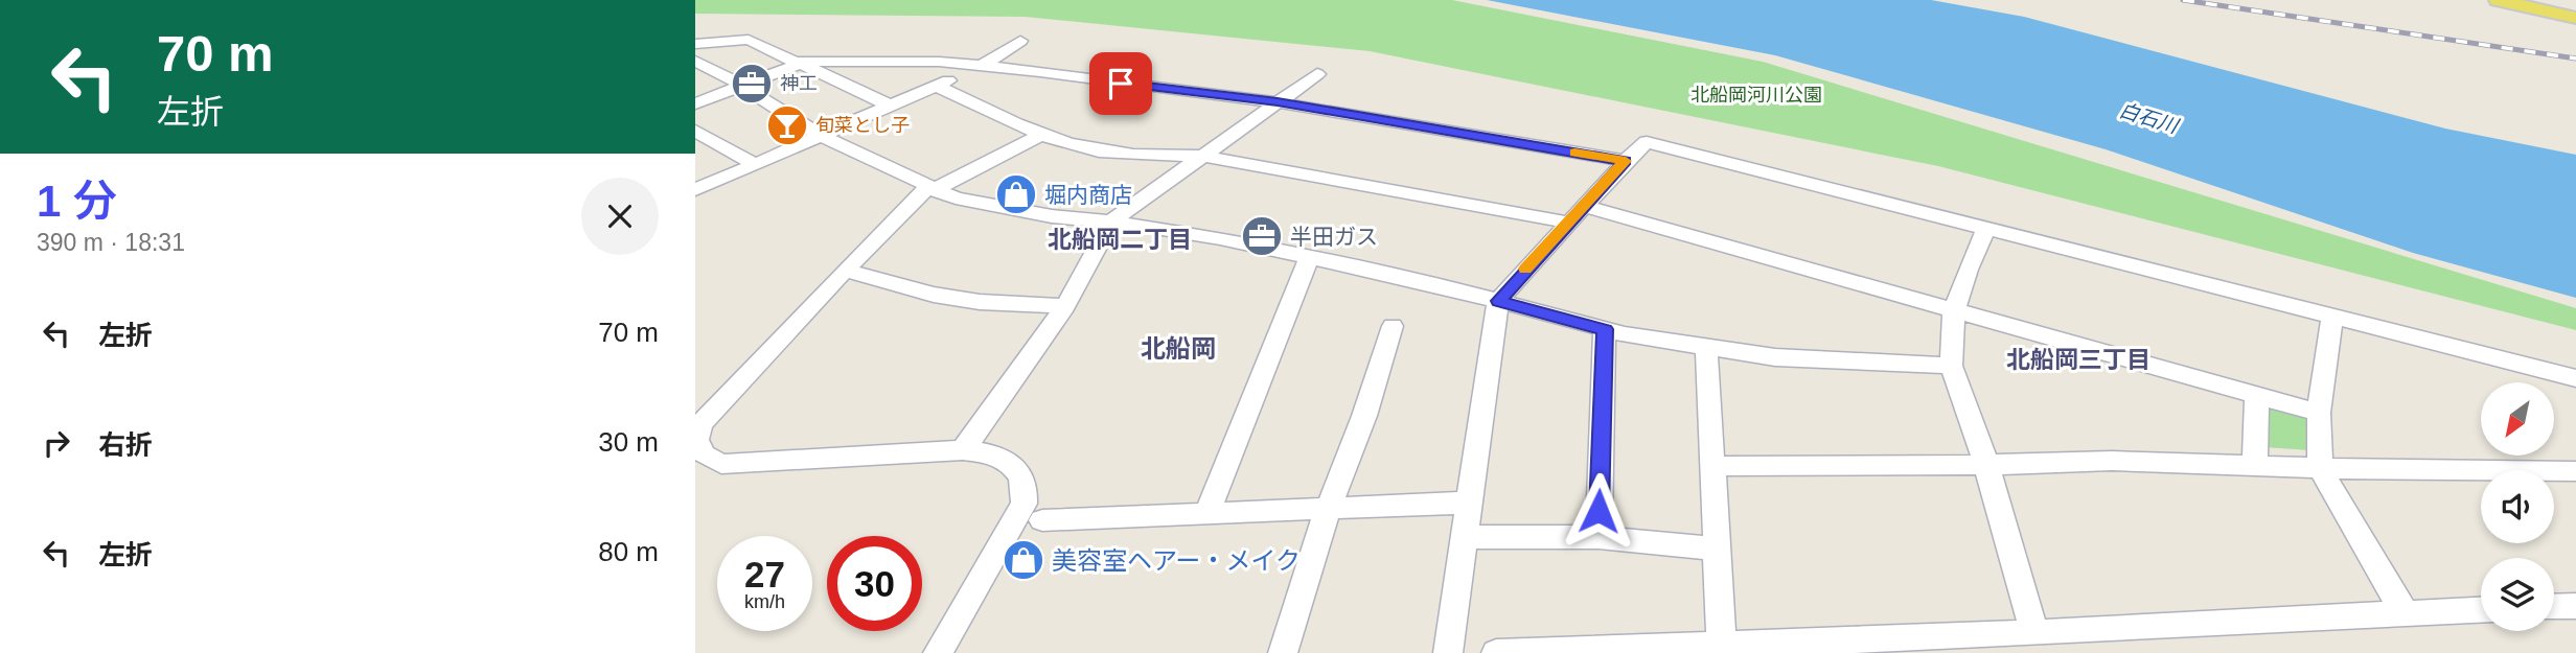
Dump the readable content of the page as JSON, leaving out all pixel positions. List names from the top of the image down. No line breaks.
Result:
{"districts":["北船岡二丁目","北船岡","北船岡三丁目"],"water":["白石川"],"parks":["北船岡河川公園"],"places":{"office":["神工","半田ガス"],"bar":["旬菜とし子"],"shop":["堀内商店","美容室ヘアー・メイク"]},"north":"bottom left","page":{"turn":["70 m","左折"],"heading":["1 分","390 m · 18:31"],"list":[{"name":"左折","value":"70 m"},{"name":"右折","value":"30 m"},{"name":"左折","value":"80 m"}],"speed":"27 km/h","limit":"30"}}
